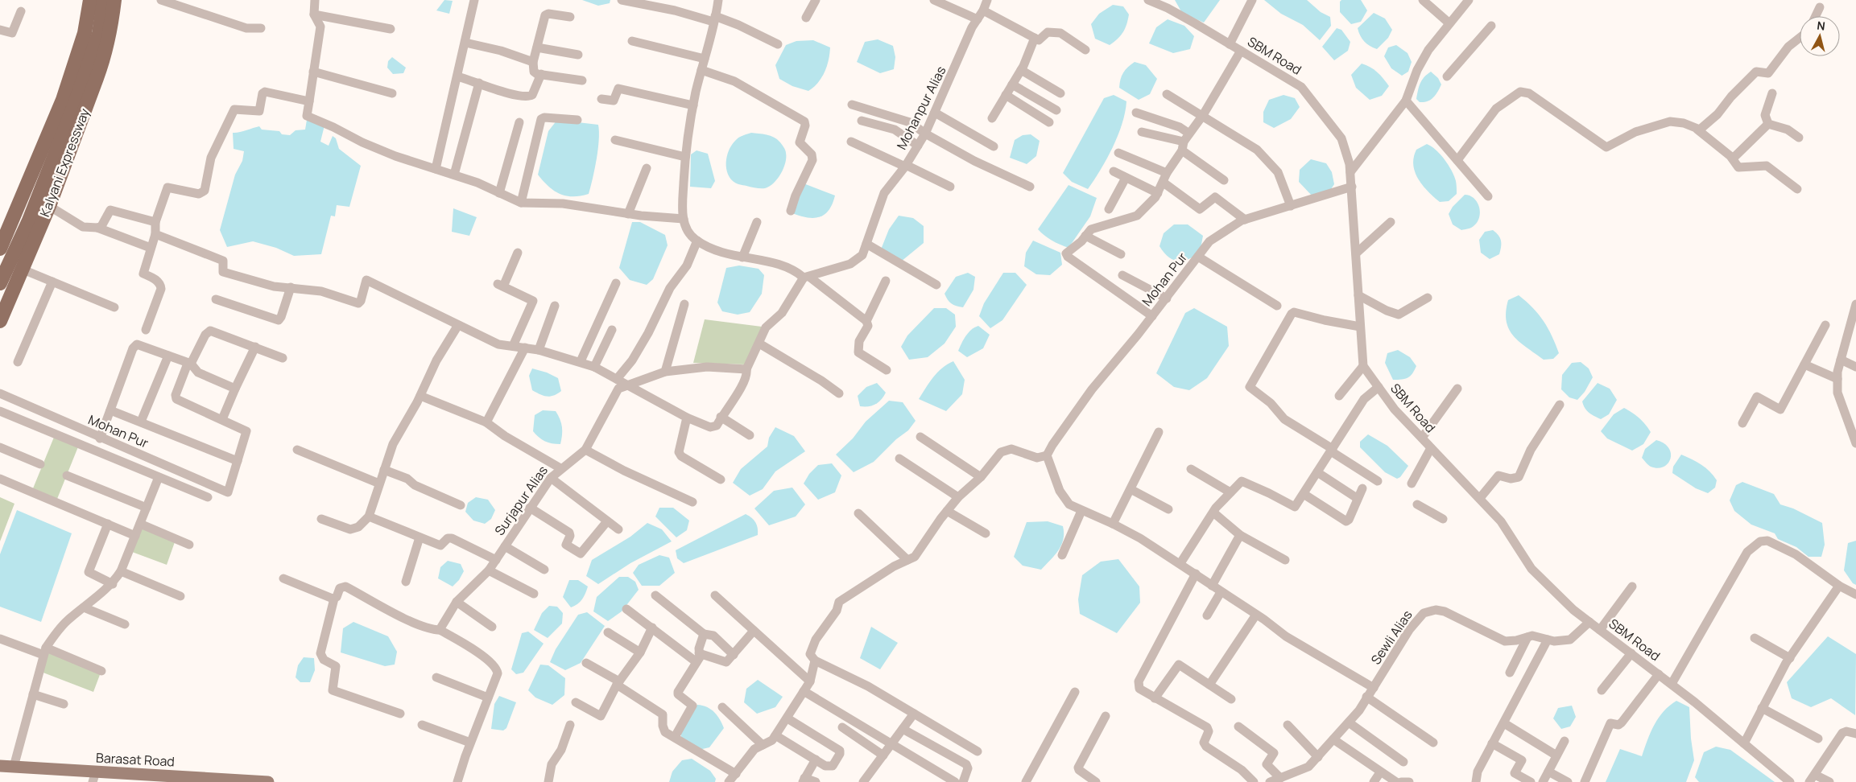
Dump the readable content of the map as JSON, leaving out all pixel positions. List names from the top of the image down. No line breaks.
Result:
{"streets":{"highway":["Kalyani Expressway"],"main road":["Barasat Road"],"street":["SBM Road","Mohanpur Alias","Mohan Pur","Surjapur Alias","Sewli Alias"]},"crossings":[["SBM Road","Mohan Pur"],["SBM Road","Sewli Alias"]],"north":"top"}
